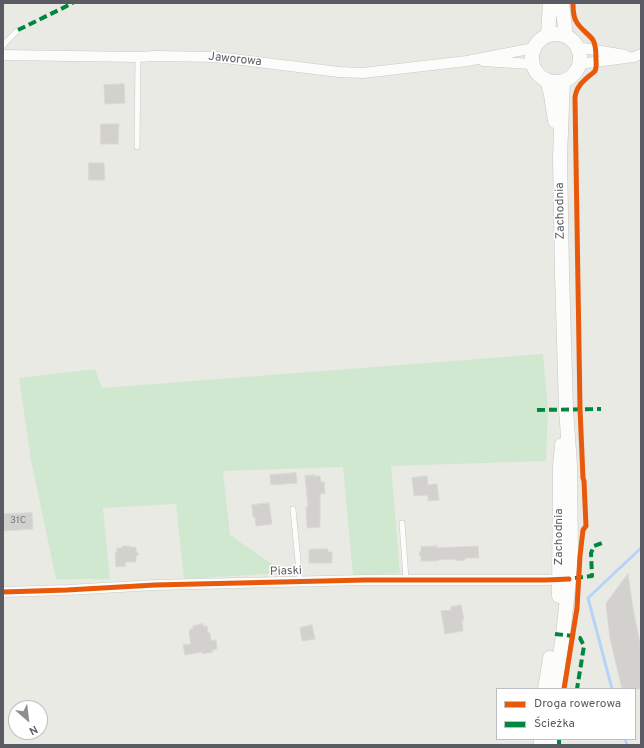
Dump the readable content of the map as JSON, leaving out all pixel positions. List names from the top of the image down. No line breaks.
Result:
{"streets":{"main road":["Zachodnia"],"street":["Jaworowa","Piaski"]},"crossings":[["Jaworowa","Zachodnia"],["Zachodnia","Piaski"]],"house_numbers":["31C"],"legend":["Droga rowerowa","Ścieżka"],"north":"bottom right"}
